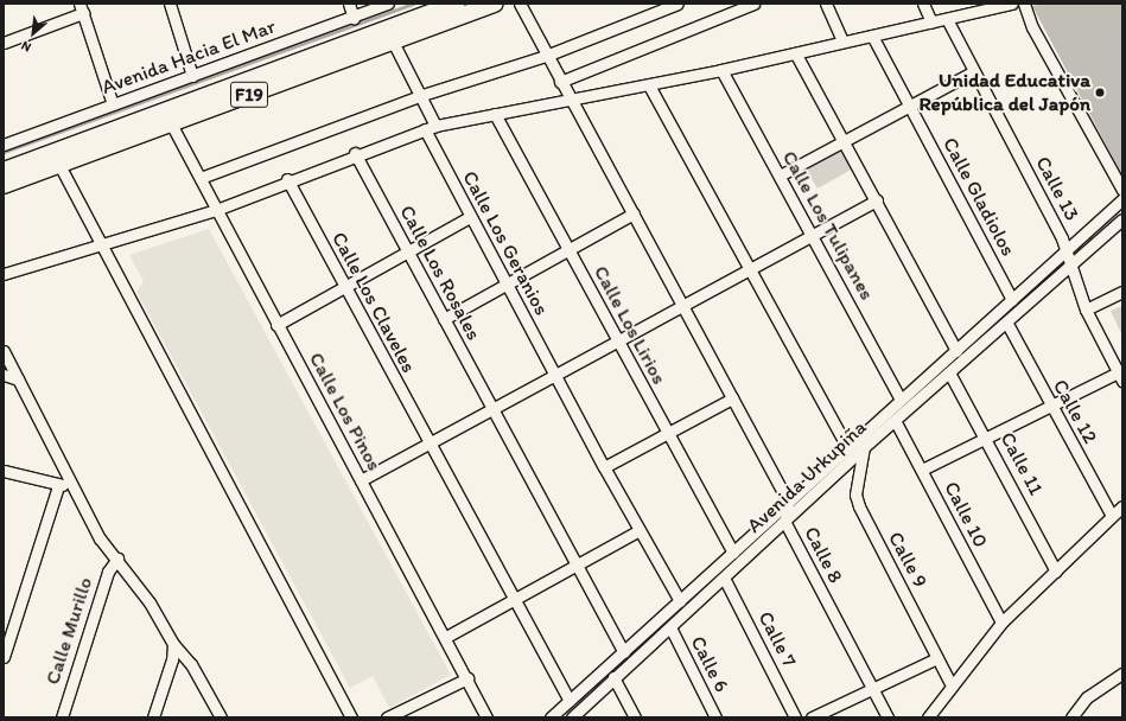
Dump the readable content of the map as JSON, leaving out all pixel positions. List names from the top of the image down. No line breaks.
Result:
{"streets":{"highway":["F19"],"street":["Avenida Hacia El Mar","Calle 13","Calle Gladiolos","Calle Los Tulipanes","Calle Los Geranios","Calle Los Rosales","Calle Los Claveles","Calle Los Lirios","Calle Los Pinos","Calle 12","Calle 11","Avenida Urkupiña","Calle 10","Calle 8","Calle 9","Calle Murillo","Calle 7","Calle 6"]},"crossings":[["F19","Calle Los Geranios"],["F19","Calle Los Pinos"],["Calle 13","Avenida Urkupiña"],["Calle 12","Avenida Urkupiña"],["Calle 11","Avenida Urkupiña"],["Avenida Urkupiña","Calle 10"],["Avenida Urkupiña","Calle 8"],["Avenida Urkupiña","Calle 9"],["Avenida Urkupiña","Calle 7"],["Avenida Urkupiña","Calle 6"]],"places":["Unidad Educativa República del Japón"],"north":"bottom left"}
